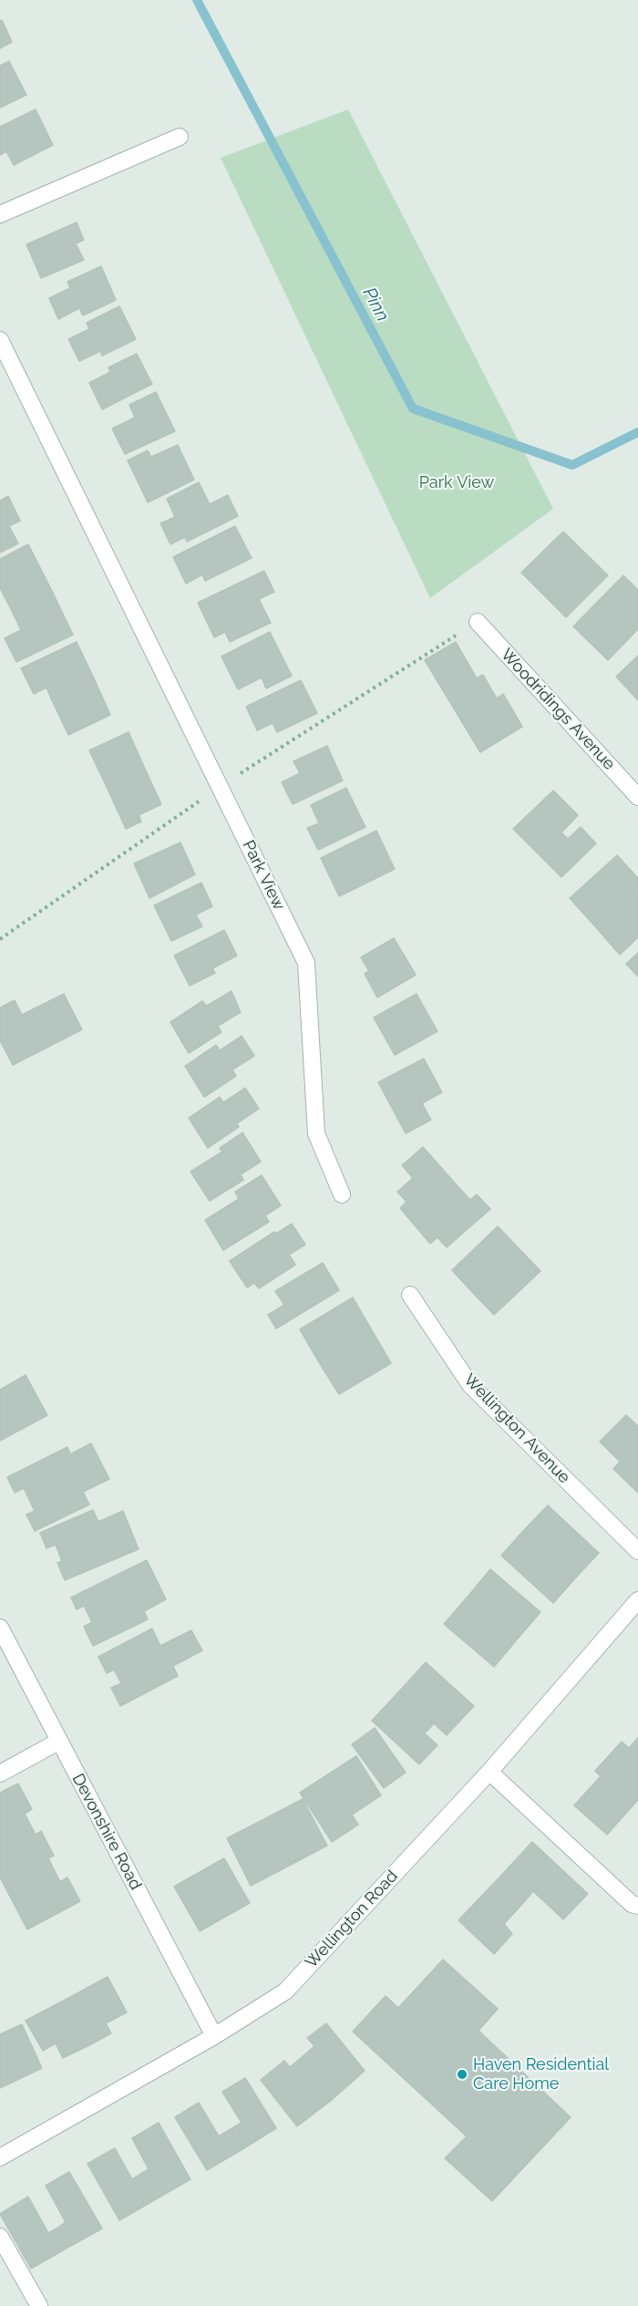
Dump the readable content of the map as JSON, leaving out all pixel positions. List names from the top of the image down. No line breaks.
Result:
{"streets":{"street":["Woodridings Avenue","Park View","Wellington Avenue","Devonshire Road","Wellington Road"]},"crossings":[["Devonshire Road","Wellington Road"]],"water":["Pinn"],"parks":["Park View"],"places":["Haven Residential Care Home"]}
